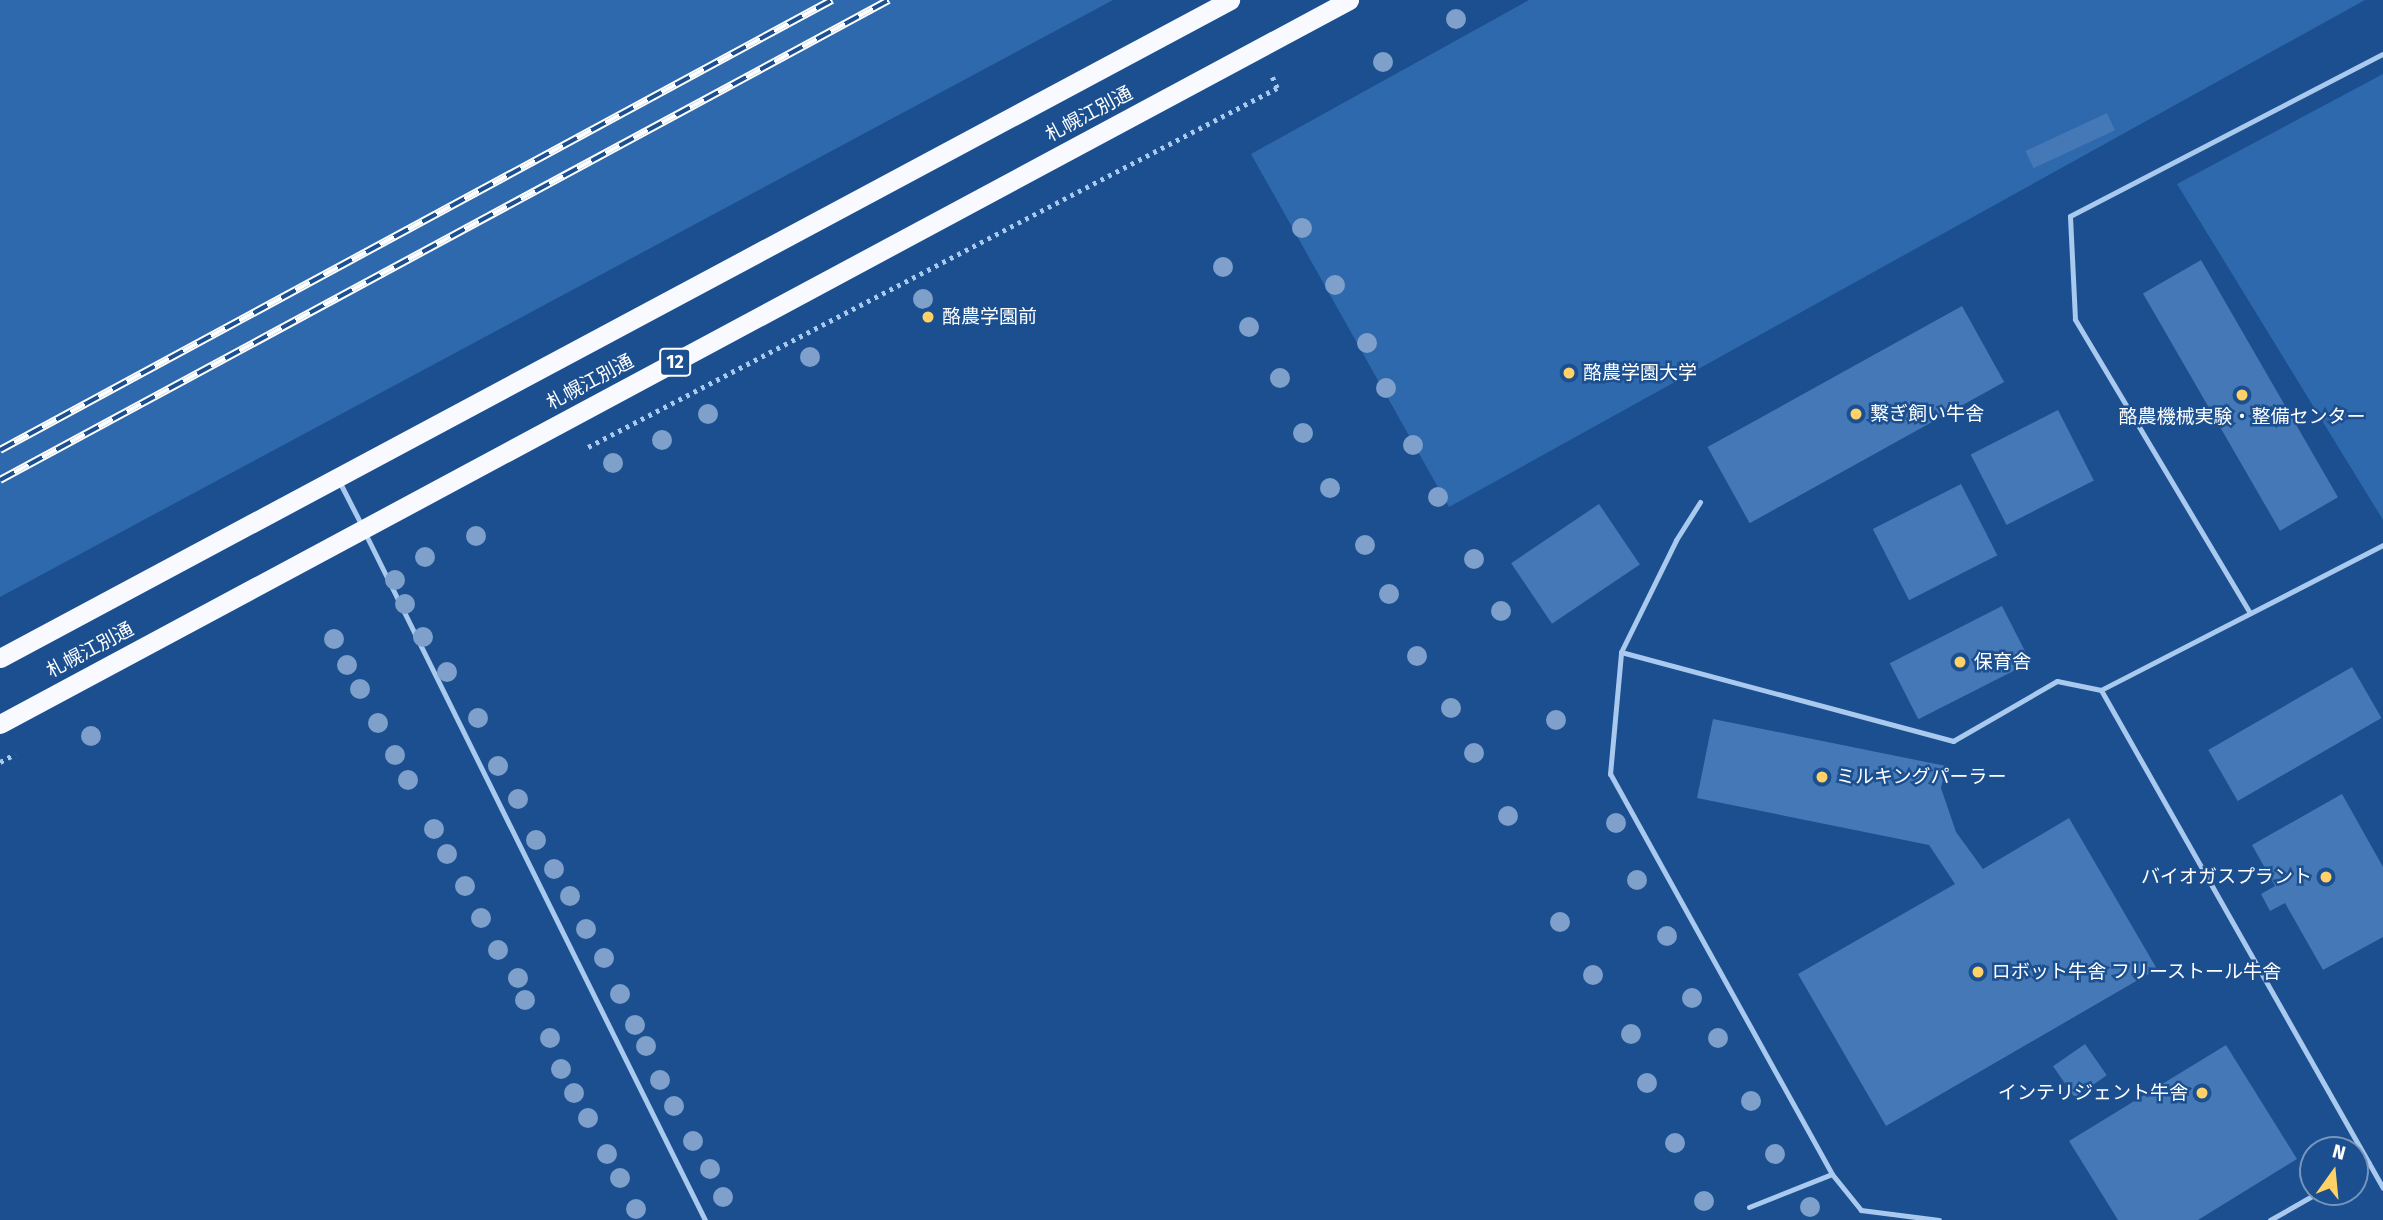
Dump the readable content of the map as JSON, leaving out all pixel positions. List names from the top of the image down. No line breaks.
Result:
{"streets":{"highway":["札幌江別通","12"]},"places":["酪農学園前","酪農学園大学","酪農機械実験・整備センター","繋ぎ飼い牛舎","保育舎","ミルキングパーラー","バイオガスプラント","ロボット牛舎 フリーストール牛舎","インテリジェント牛舎"],"north":"top"}
